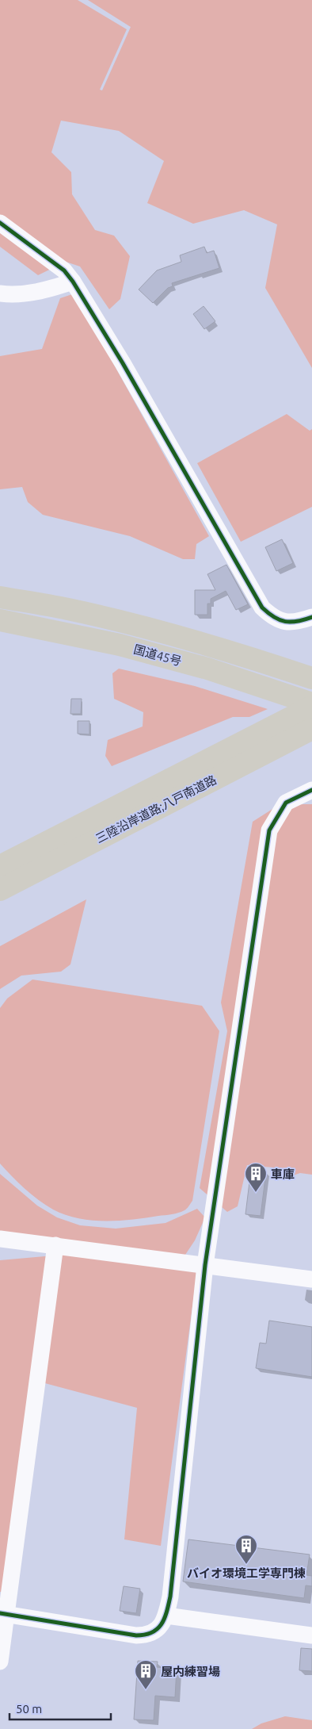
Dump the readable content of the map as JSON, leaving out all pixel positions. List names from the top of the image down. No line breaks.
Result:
{"streets":{"highway":["国道45号","三陸沿岸道路;八戸南道路"]},"places":{"building":["車庫","バイオ環境工学専門棟","屋内練習場"]},"scale_bar":"50 m"}
